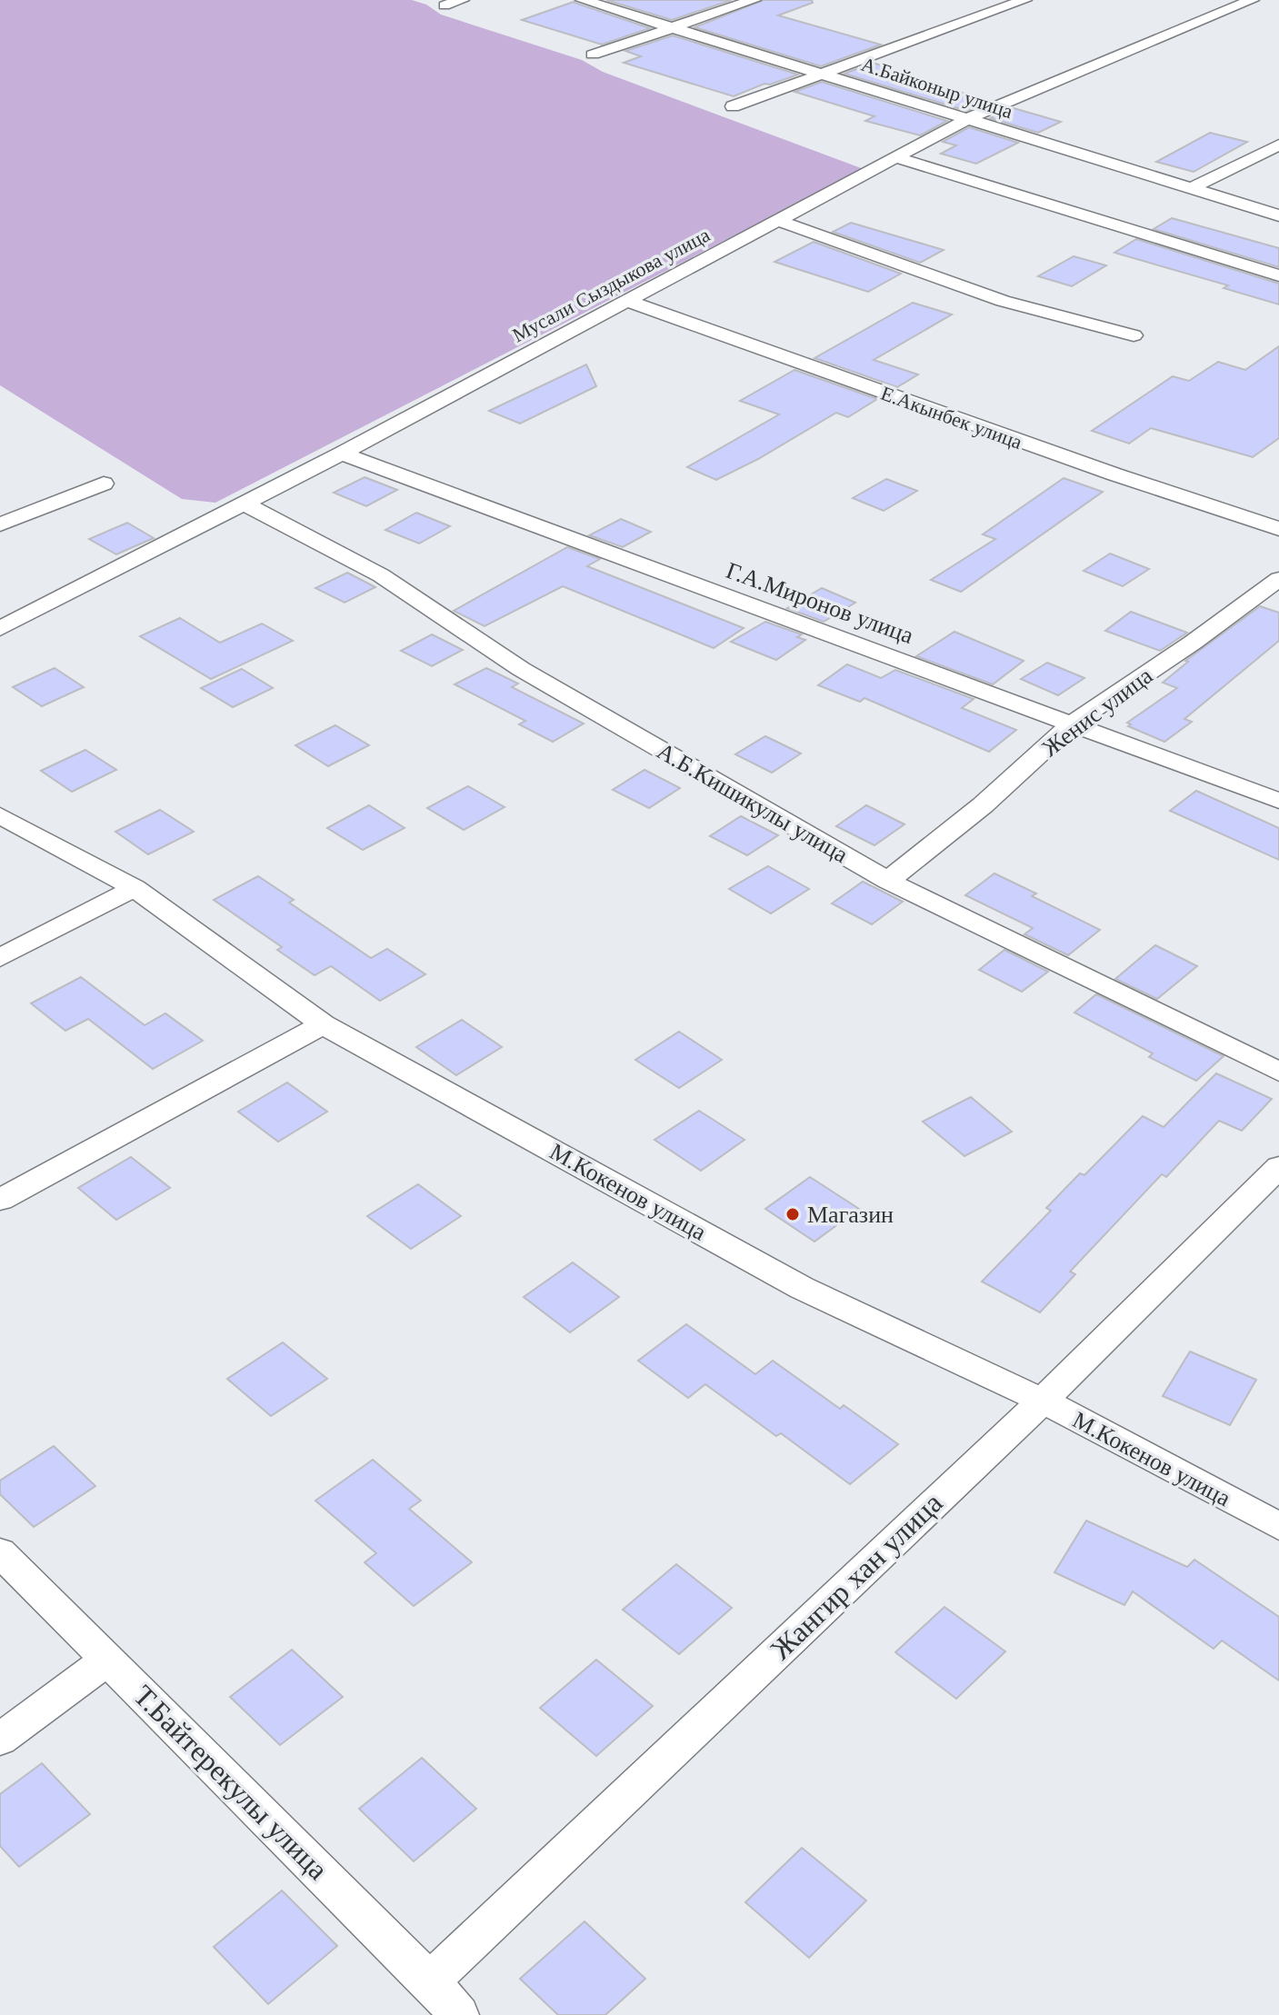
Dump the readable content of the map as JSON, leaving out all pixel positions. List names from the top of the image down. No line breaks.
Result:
{"streets":{"street":["А.Байконыр улица","Мусали Сыздыкова улица","Е.Акынбек улица","Г.А.Миронов улица","Женис улица","А.Б.Кишикулы улица","М.Кокенов улица","Жангир хан улица","Т.Байтерекулы улица"]},"crossings":[["А.Байконыр улица","Мусали Сыздыкова улица"],["Мусали Сыздыкова улица","Е.Акынбек улица"],["Мусали Сыздыкова улица","Г.А.Миронов улица"],["Мусали Сыздыкова улица","А.Б.Кишикулы улица"],["Г.А.Миронов улица","Женис улица"],["Женис улица","А.Б.Кишикулы улица"],["М.Кокенов улица","Жангир хан улица"],["Жангир хан улица","Т.Байтерекулы улица"]],"places":["Магазин"]}
